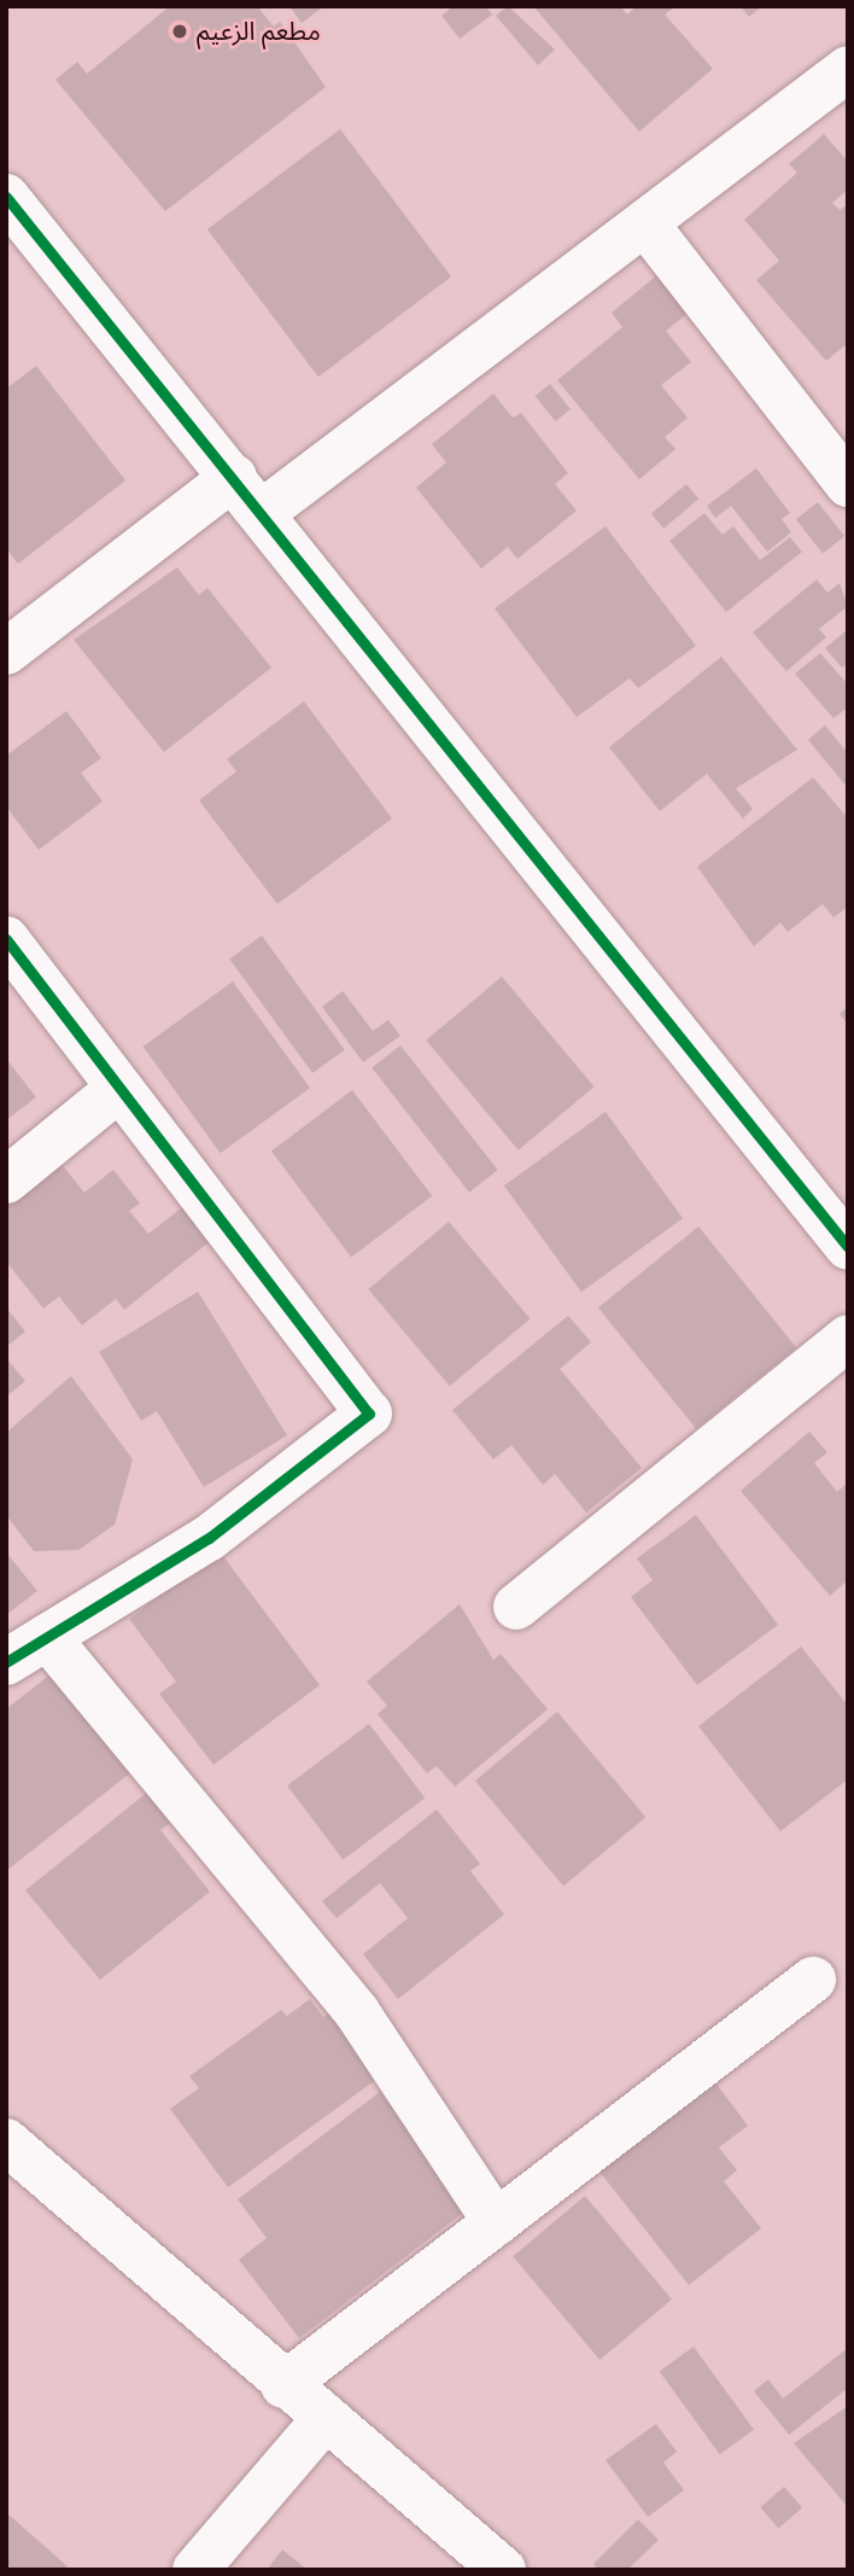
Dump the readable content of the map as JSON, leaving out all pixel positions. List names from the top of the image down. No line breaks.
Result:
{"places":["مطعم الزعيم"]}
